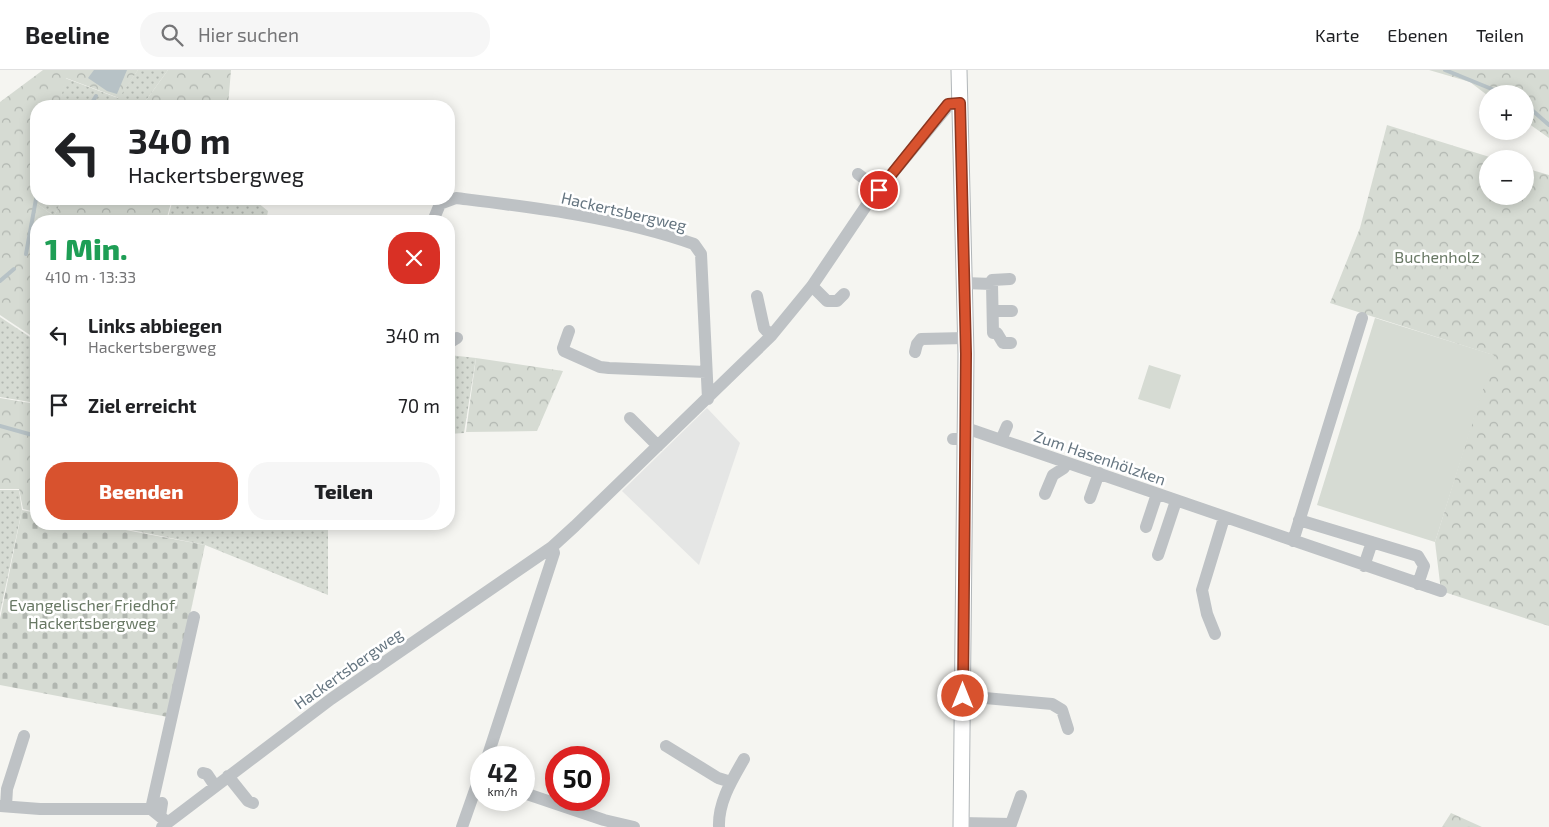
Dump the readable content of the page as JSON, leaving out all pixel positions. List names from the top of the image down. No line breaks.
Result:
{"streets":{"street":["Hackertsbergweg","Zum Hasenhölzken"]},"parks":["Buchenholz","Evangelischer Friedhof Hackertsbergweg"],"page":{"header":"Beeline","search":"Hier suchen","nav":["Karte","Ebenen","Teilen"],"map_buttons":["+","−"],"turn":["340 m","Hackertsbergweg"],"heading":["1 Min.","410 m · 13:33"],"list":[{"name":"Links abbiegen","note":"Hackertsbergweg","value":"340 m"},{"name":"Ziel erreicht","value":"70 m"}],"buttons":["Beenden","Teilen"],"speed":"42 km/h","limit":"50"}}
